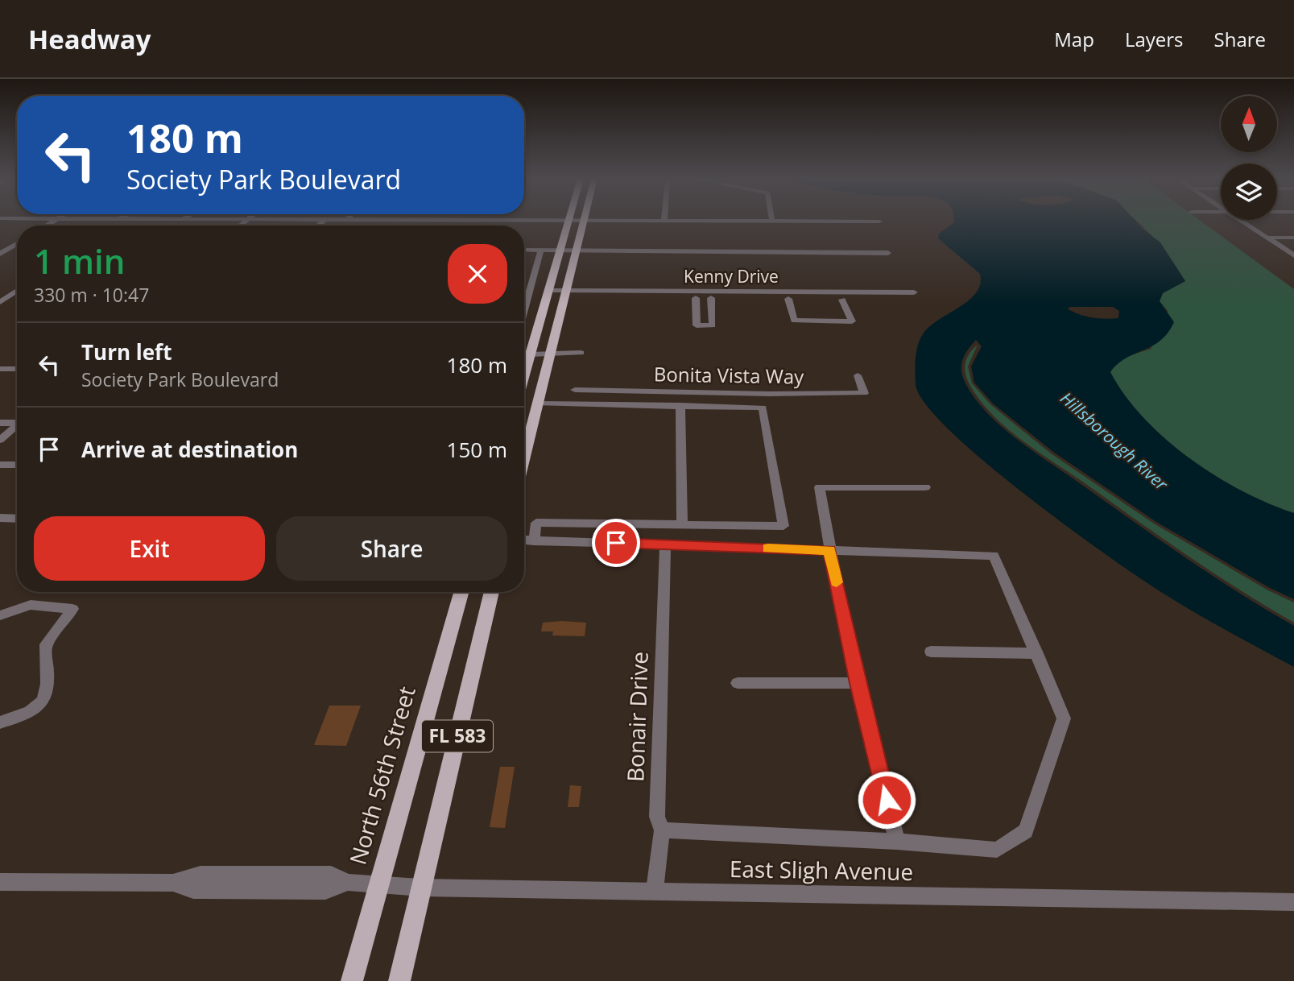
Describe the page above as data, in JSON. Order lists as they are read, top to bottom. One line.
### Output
{"streets":{"main road":["FL 583","North 56th Street"],"street":["Kenny Drive","Bonita Vista Way","Bonair Drive","East Sligh Avenue"]},"crossings":[["Bonair Drive","East Sligh Avenue"],["FL 583","East Sligh Avenue"],["North 56th Street","East Sligh Avenue"]],"water":["Hillsborough River"],"north":"top","page":{"header":"Headway","nav":["Map","Layers","Share"],"turn":["180 m","Society Park Boulevard"],"heading":["1 min","330 m · 10:47"],"list":[{"name":"Turn left","note":"Society Park Boulevard","value":"180 m"},{"name":"Arrive at destination","value":"150 m"}],"buttons":["Exit","Share"]}}
